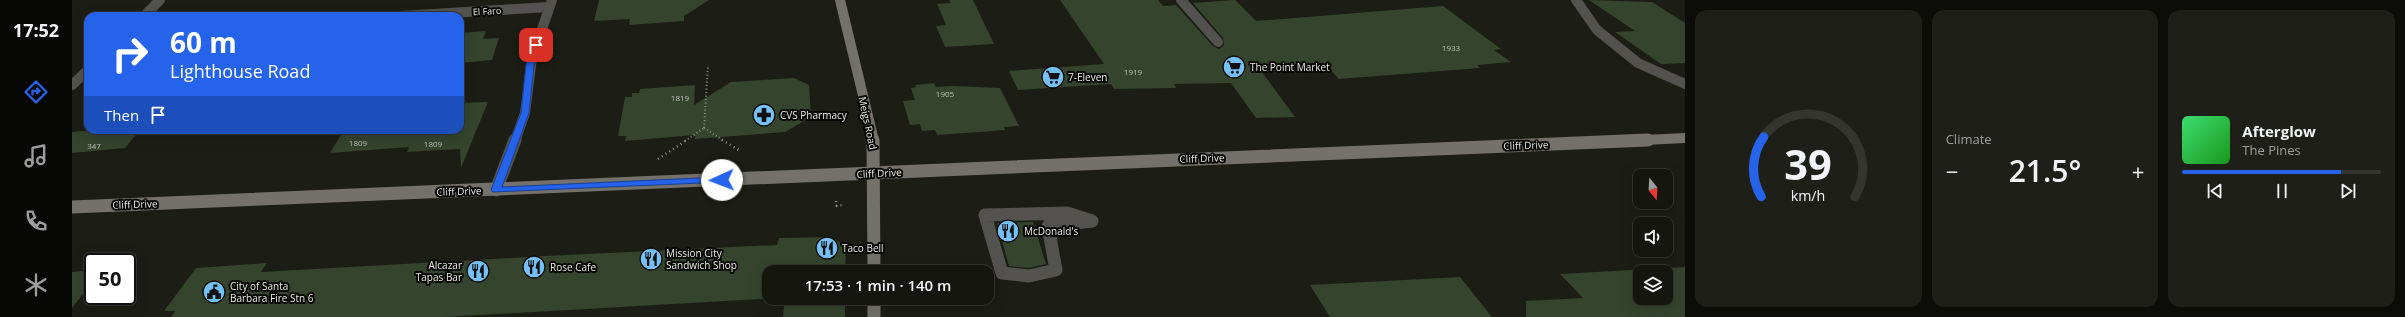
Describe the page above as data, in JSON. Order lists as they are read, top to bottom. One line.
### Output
{"streets":{"main road":["Meigs Road","Cliff Drive"],"street":["El Faro"]},"crossings":[["Meigs Road","Cliff Drive"]],"places":{"supermarket":["The Point Market","7-Eleven"],"pharmacy":["CVS Pharmacy"],"restaurant":["McDonald's","Taco Bell","Mission City Sandwich Shop","Rose Cafe","Alcazar Tapas Bar"],"public building":["City of Santa Barbara Fire Stn 6"]},"house_numbers":["1933","1919","1905","1819","1809","1809","347"],"north":"bottom","page":{"tabs":"17:52","tile":"Climate","turn":["60 m","Lighthouse Road"],"then":"Then","song":["Afterglow","The Pines"],"heat":["−","21.5°","+"],"limit":"50","trip":"17:53 · 1 min · 140 m","gauge":["39","km/h"]}}
